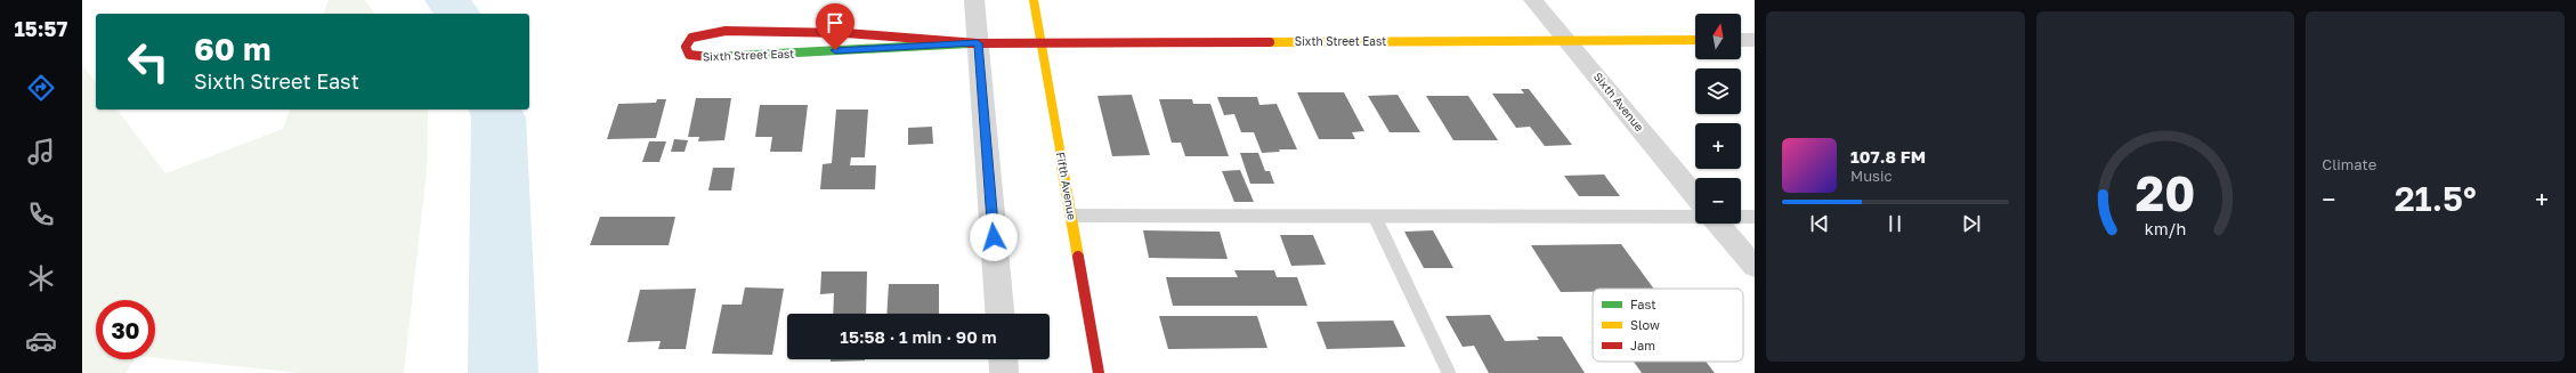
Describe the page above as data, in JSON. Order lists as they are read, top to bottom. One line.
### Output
{"streets":{"street":["Sixth Street East","Sixth Avenue","Fifth Avenue"]},"crossings":[["Sixth Street East","Sixth Avenue"],["Sixth Street East","Fifth Avenue"]],"legend":["Fast","Slow","Jam"],"north":"top","page":{"tabs":"15:57","tile":"Climate","map_buttons":["+","−"],"turn":["60 m","Sixth Street East"],"song":["107.8 FM","Music"],"heat":["−","21.5°","+"],"limit":"30","trip":"15:58 · 1 min · 90 m","gauge":["20","km/h"]}}
